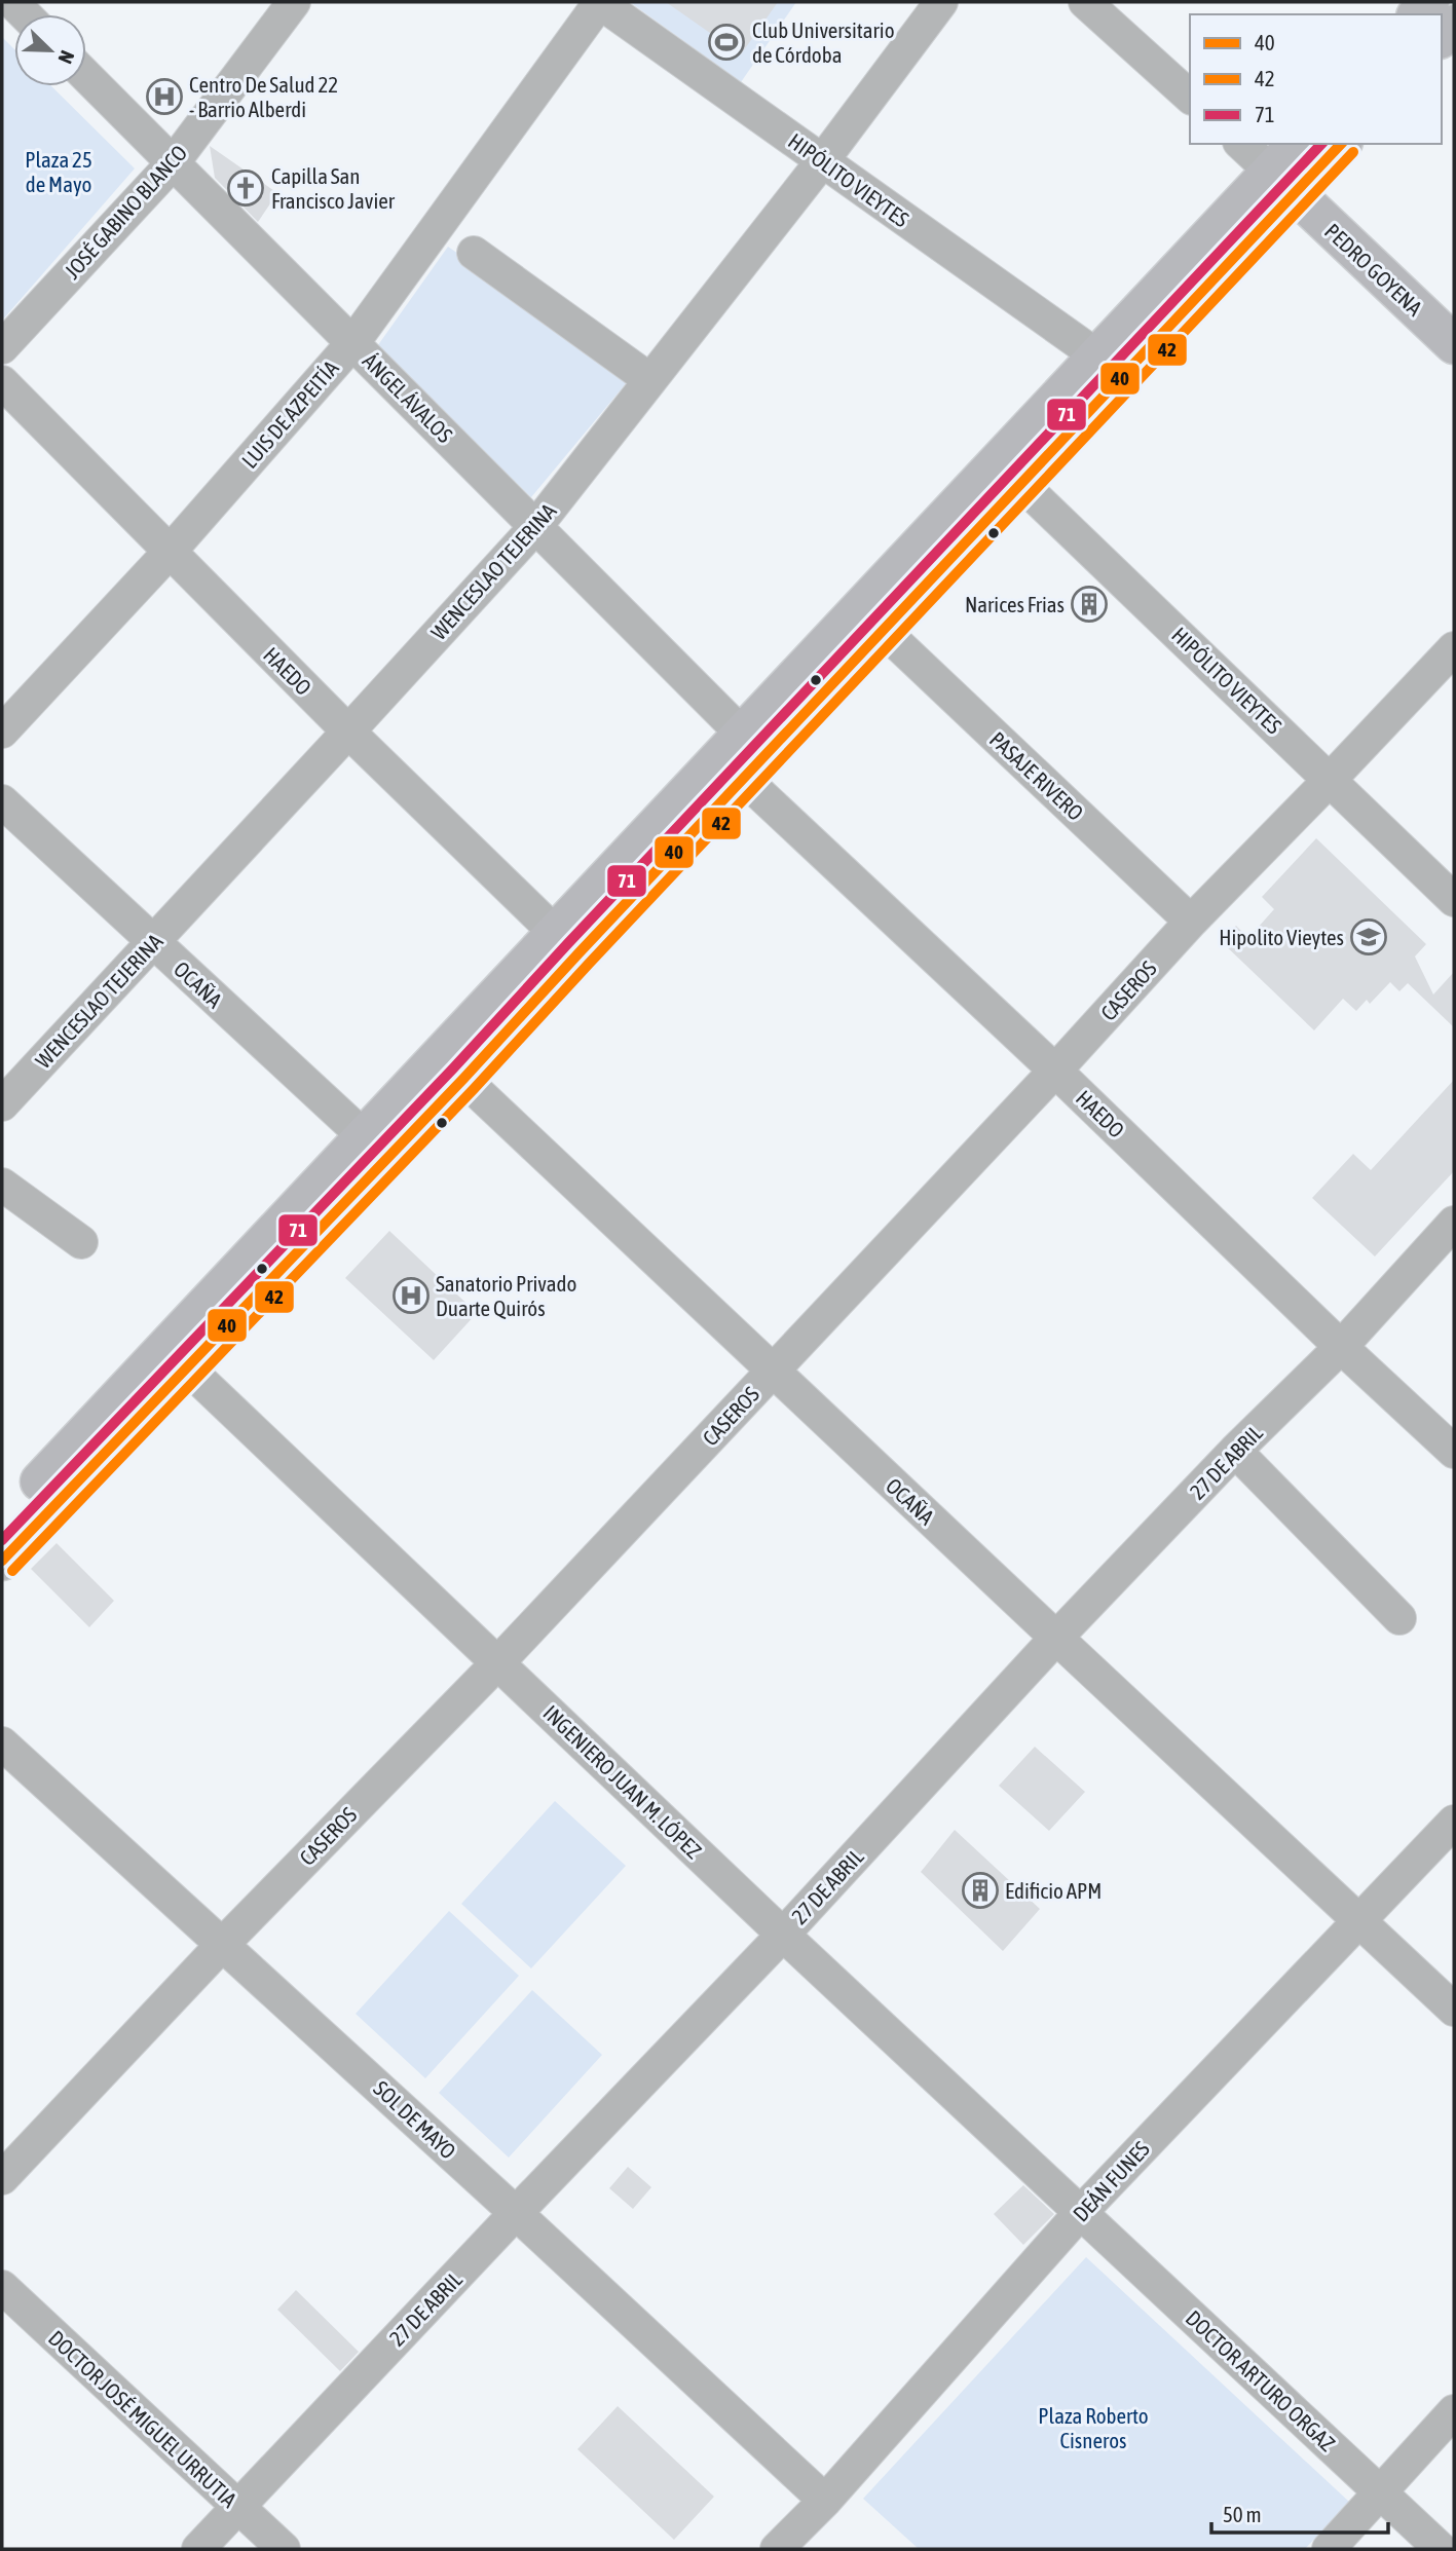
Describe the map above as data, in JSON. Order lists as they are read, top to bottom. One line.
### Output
{"streets":{"main road":["PEDRO GOYENA"],"street":["HIPÓLITO VIEYTES","JOSÉ GABINO BLANCO","ÁNGEL ÁVALOS","LUIS DE AZPEITÍA","WENCESLAO TEJERINA","HAEDO","PASAJE RIVERO","OCAÑA","CASEROS","27 DE ABRIL","INGENIERO JUAN M. LÓPEZ","SOL DE MAYO","DEÁN FUNES","DOCTOR ARTURO ORGAZ","DOCTOR JOSÉ MIGUEL URRUTIA"]},"crossings":[["HIPÓLITO VIEYTES","LUIS DE AZPEITÍA"],["HIPÓLITO VIEYTES","WENCESLAO TEJERINA"],["HIPÓLITO VIEYTES","CASEROS"],["JOSÉ GABINO BLANCO","ÁNGEL ÁVALOS"],["ÁNGEL ÁVALOS","LUIS DE AZPEITÍA"],["ÁNGEL ÁVALOS","WENCESLAO TEJERINA"],["LUIS DE AZPEITÍA","HAEDO"],["WENCESLAO TEJERINA","HAEDO"],["WENCESLAO TEJERINA","OCAÑA"],["HAEDO","CASEROS"],["HAEDO","27 DE ABRIL"],["PASAJE RIVERO","CASEROS"],["OCAÑA","CASEROS"],["OCAÑA","27 DE ABRIL"],["OCAÑA","DEÁN FUNES"],["CASEROS","INGENIERO JUAN M. LÓPEZ"],["CASEROS","SOL DE MAYO"],["27 DE ABRIL","INGENIERO JUAN M. LÓPEZ"],["27 DE ABRIL","SOL DE MAYO"],["27 DE ABRIL","DOCTOR JOSÉ MIGUEL URRUTIA"],["INGENIERO JUAN M. LÓPEZ","DEÁN FUNES"],["INGENIERO JUAN M. LÓPEZ","DOCTOR ARTURO ORGAZ"],["SOL DE MAYO","DEÁN FUNES"],["DEÁN FUNES","DOCTOR ARTURO ORGAZ"]],"parks":["Plaza 25 de Mayo","Plaza Roberto Cisneros"],"places":{"sports":["Club Universitario de Córdoba"],"hospital":["Centro De Salud 22 - Barrio Alberdi","Sanatorio Privado Duarte Quirós"],"church":["Capilla San Francisco Javier"],"building":["Narices Frias","Edificio APM"],"school or university":["Hipolito Vieytes"]},"lines":["transit line 40","transit line 71","transit line 42"],"legend":["40","42","71"],"scale_bar":"50 m","north":"bottom right"}
